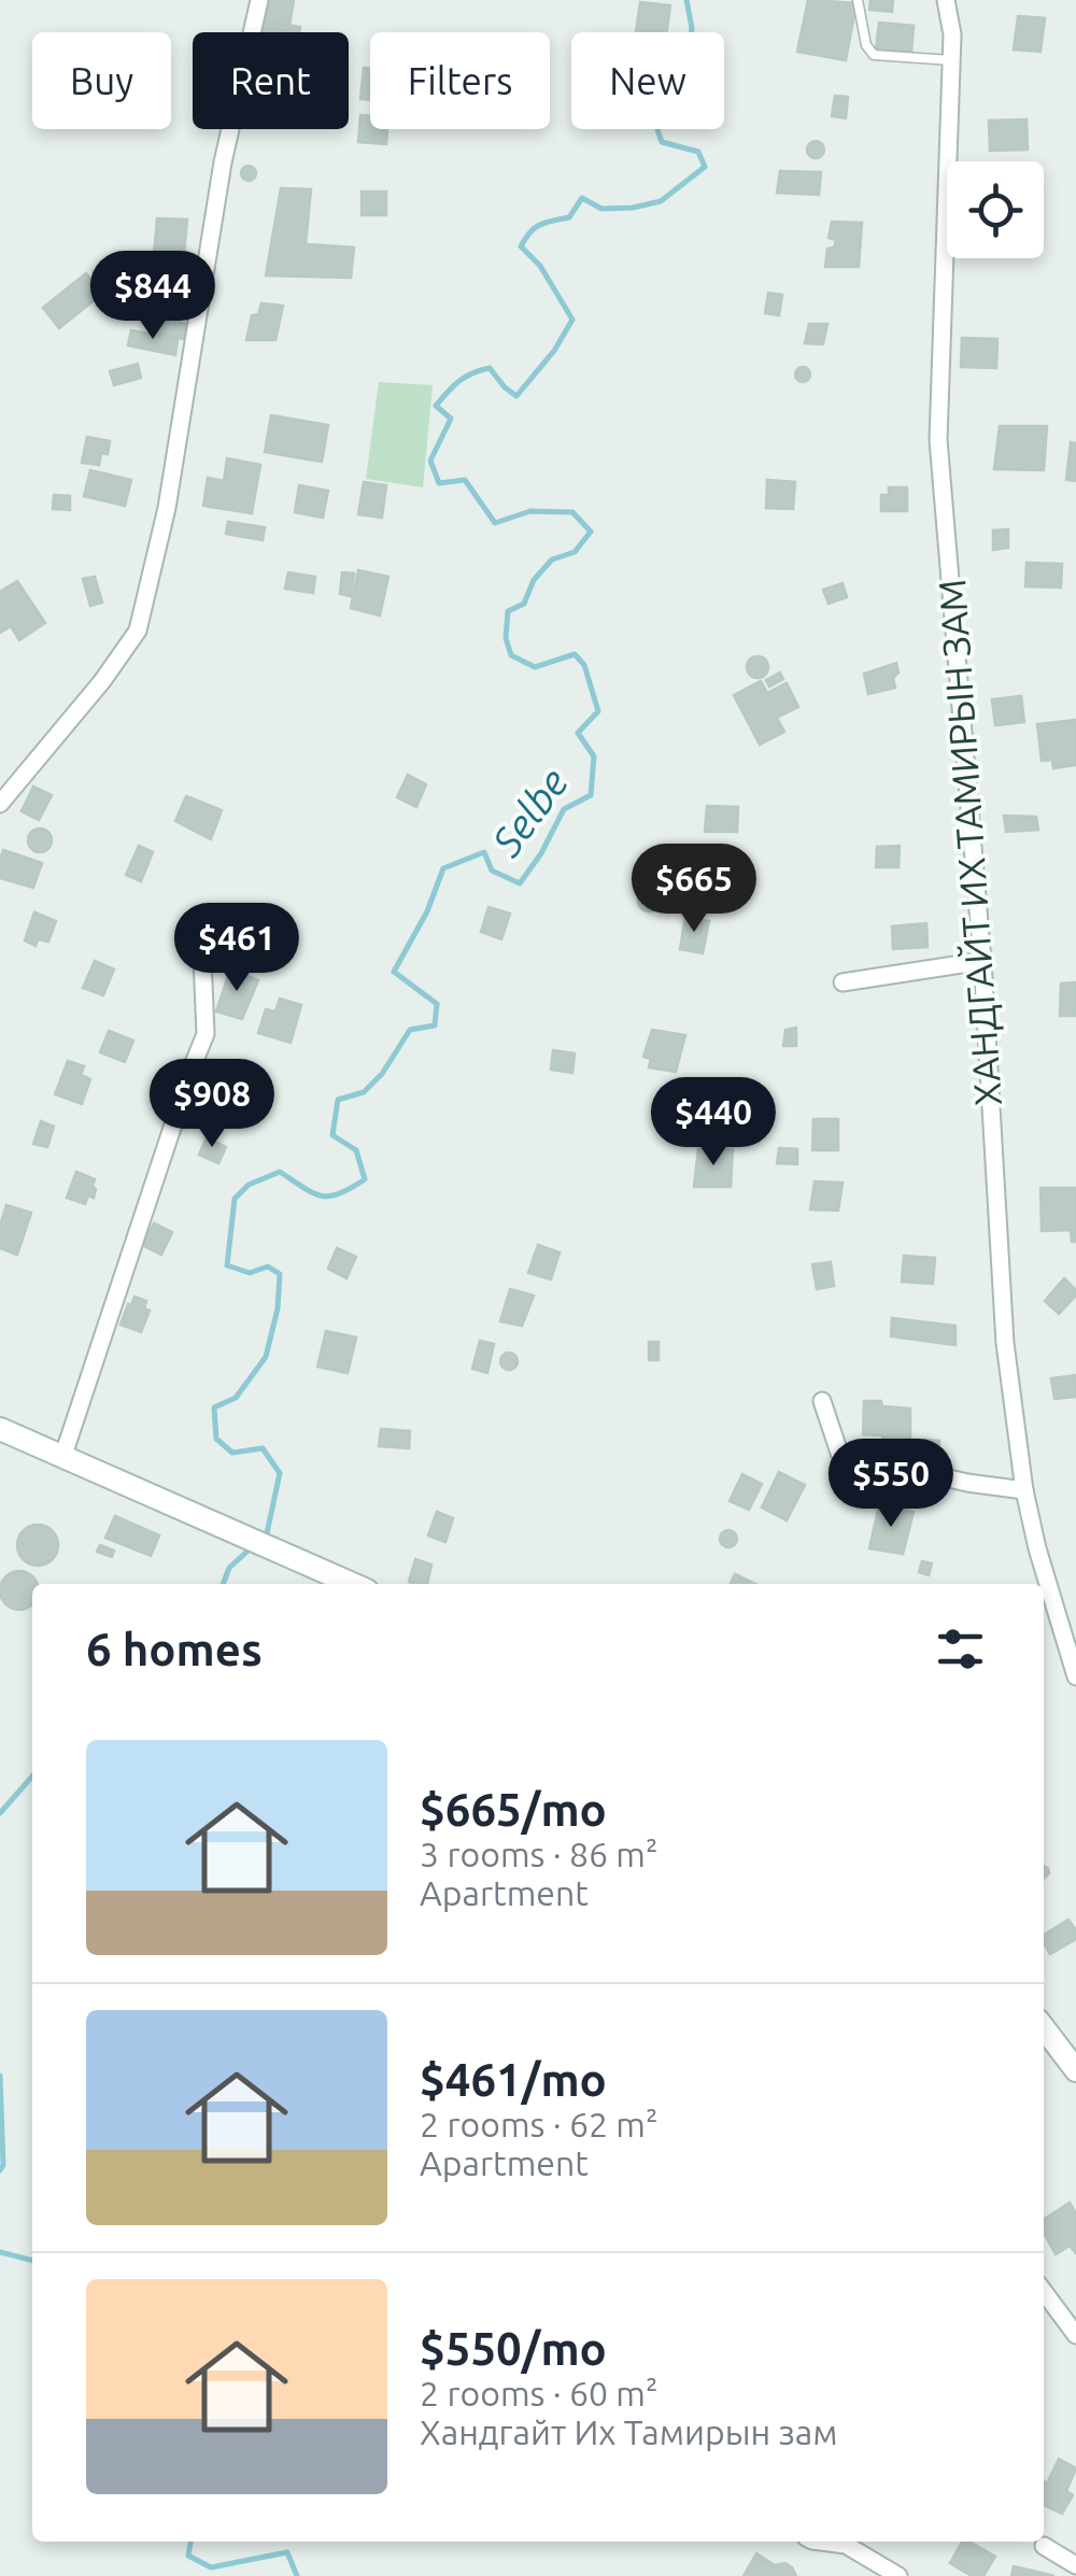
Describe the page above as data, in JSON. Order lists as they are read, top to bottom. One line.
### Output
{"streets":{"street":["ХАНДГАЙТ ИХ ТАМИРЫН ЗАМ"]},"water":["Selbe"],"page":{"chip":["Buy","Rent","Filters","New"],"price":["$844","$665","$461","$908","$440","$550"],"heading":"6 homes","list":[{"name":"$665/mo","note":"3 rooms · 86 m² · Apartment"},{"name":"$461/mo","note":"2 rooms · 62 m² · Apartment"},{"name":"$550/mo","note":"2 rooms · 60 m² · Хандгайт Их Тамирын зам"}]}}
